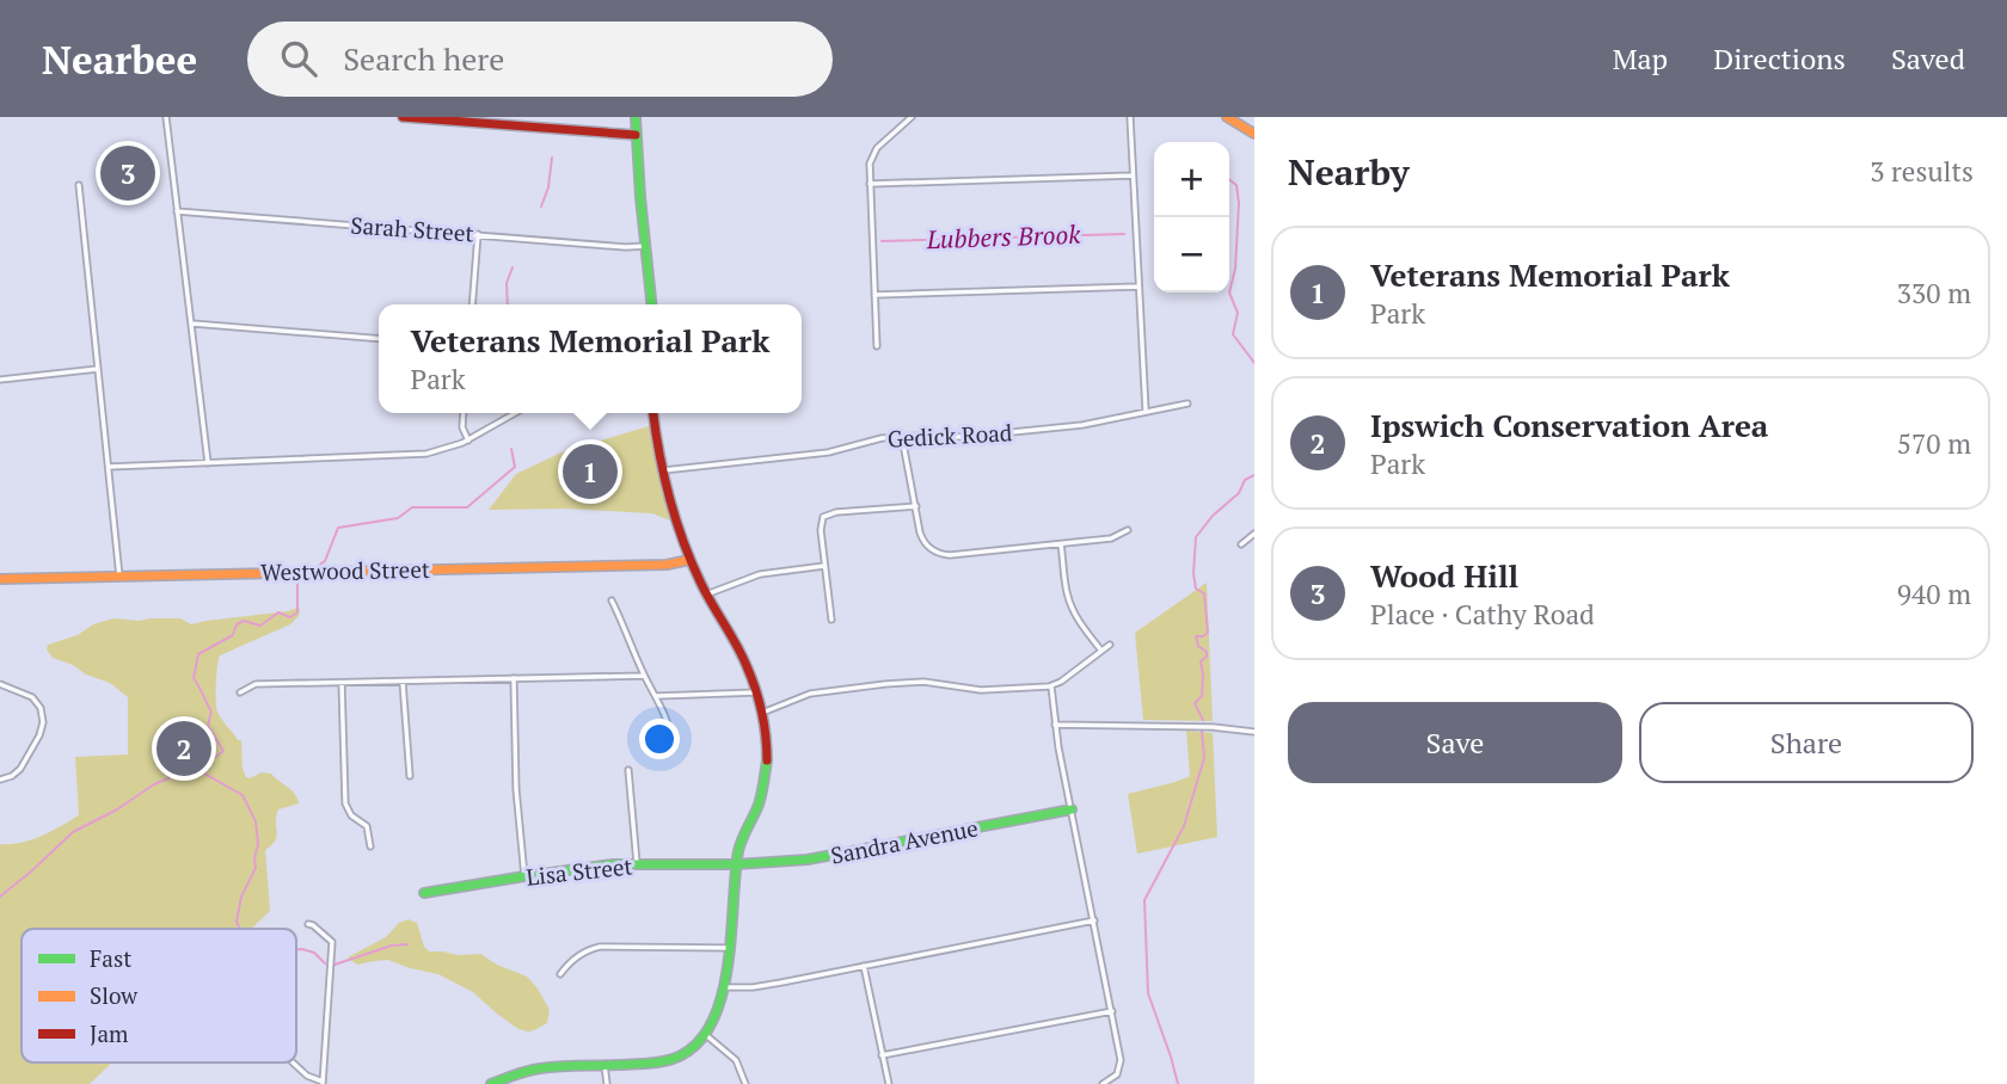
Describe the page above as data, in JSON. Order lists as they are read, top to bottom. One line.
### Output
{"streets":{"street":["Sarah Street","Gedick Road","Westwood Street","Sandra Avenue","Lisa Street"]},"crossings":[["Sandra Avenue","Lisa Street"]],"water":["Lubbers Brook"],"legend":["Fast","Slow","Jam"],"page":{"header":"Nearbee","search":"Search here","nav":["Map","Directions","Saved"],"heading":["Nearby","3 results"],"pins":["3","1","2"],"map_buttons":["+","−"],"list":[{"mark":"1","name":"Veterans Memorial Park","note":"Park","value":"330 m"},{"mark":"2","name":"Ipswich Conservation Area","note":"Park","value":"570 m"},{"mark":"3","name":"Wood Hill","note":"Place · Cathy Road","value":"940 m"}],"popup":["Veterans Memorial Park","Park"],"buttons":["Save","Share"]}}
